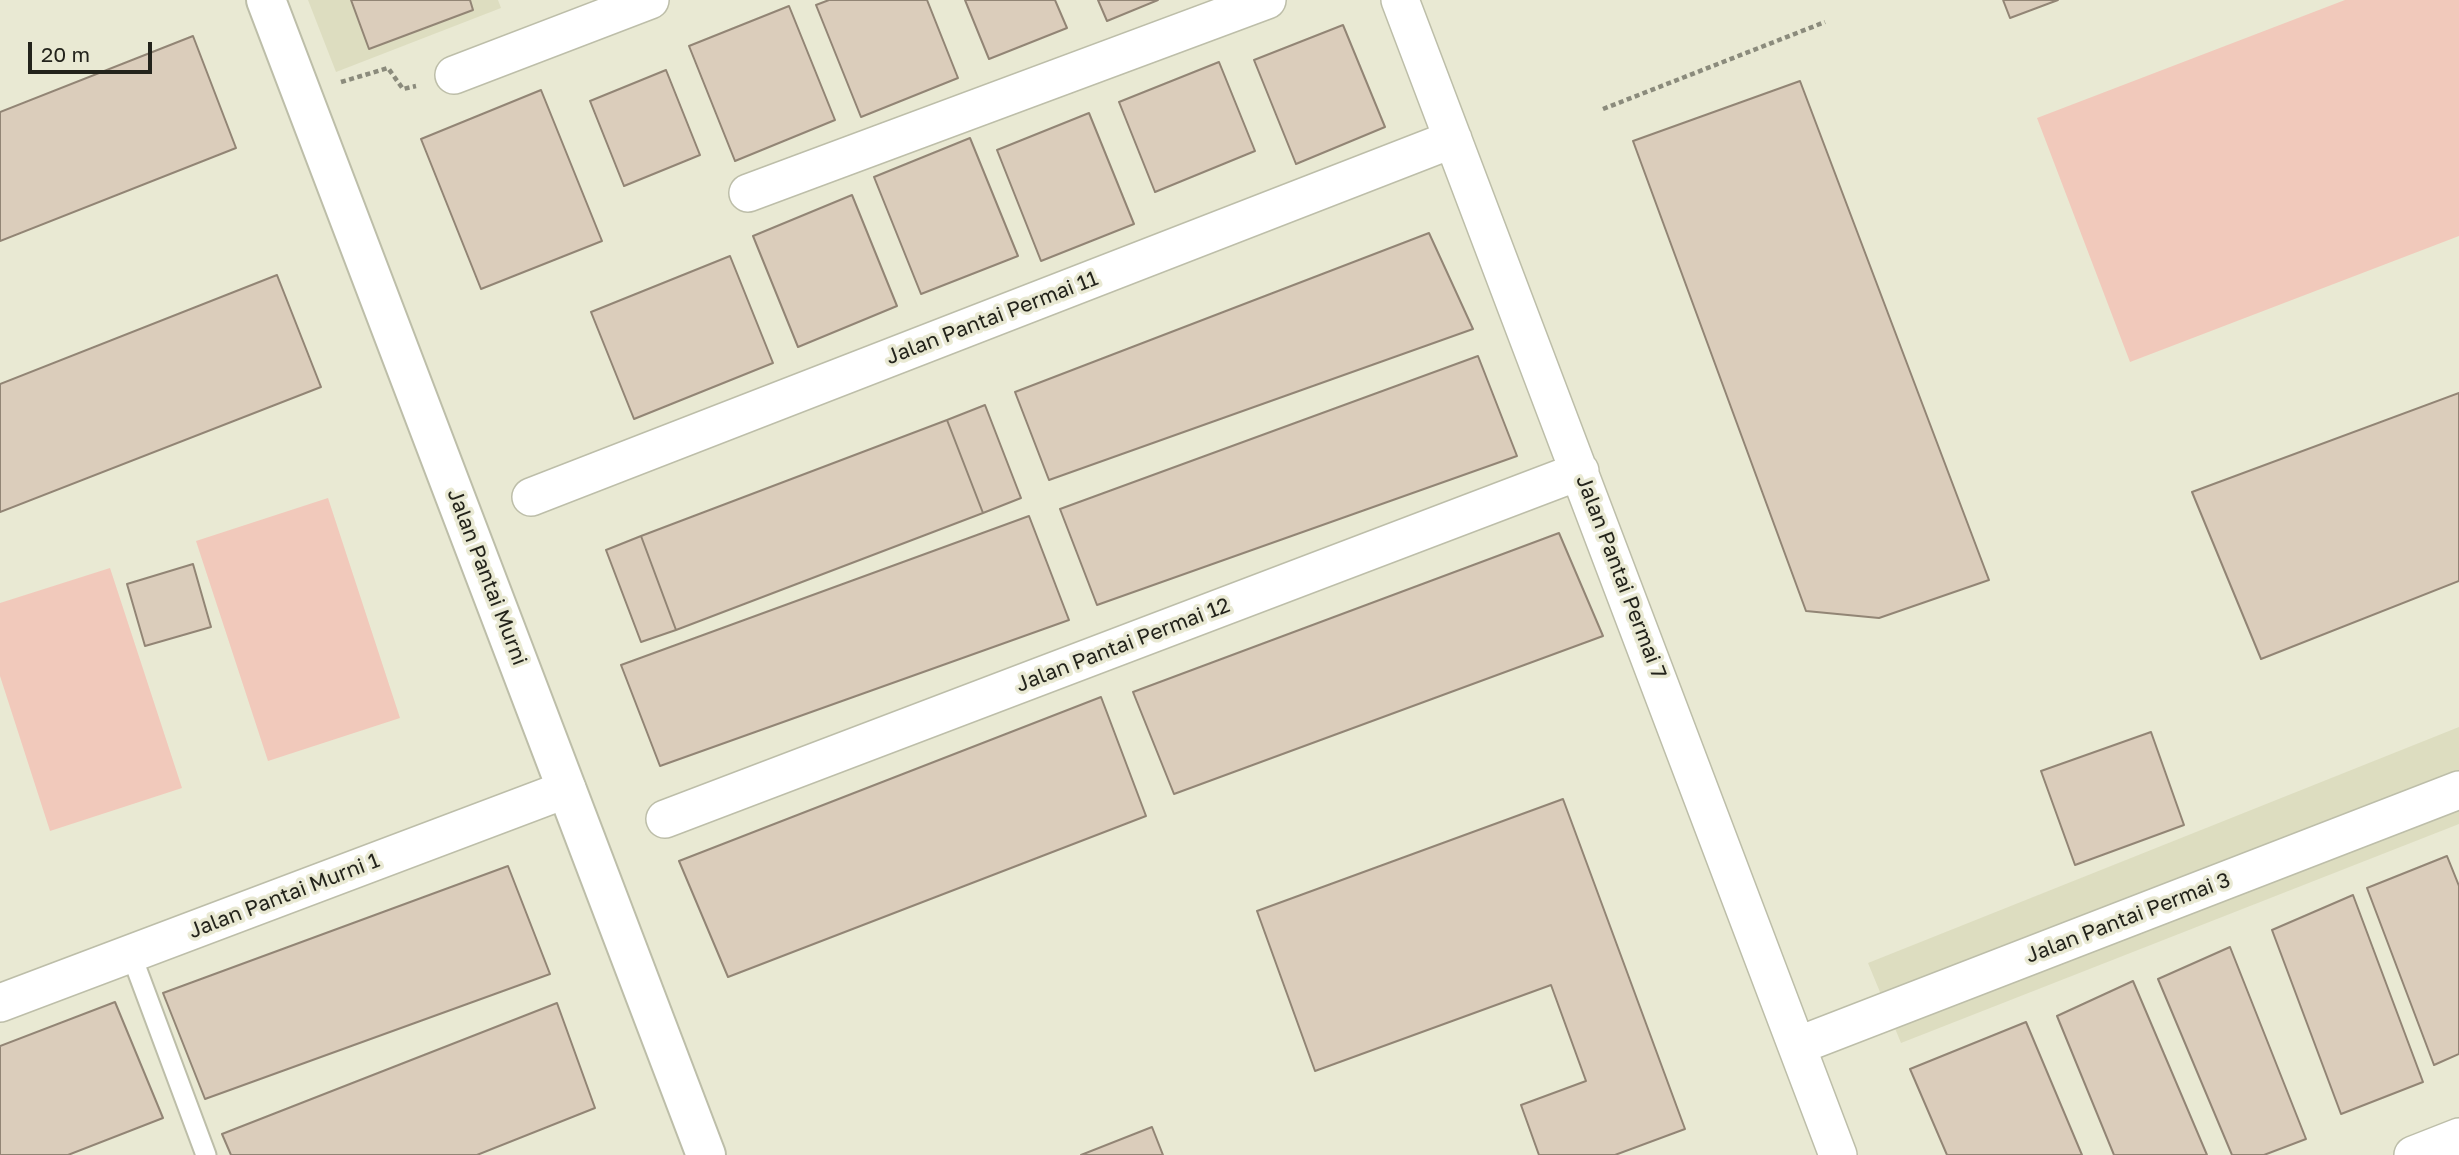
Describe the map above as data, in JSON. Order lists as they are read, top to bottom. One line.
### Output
{"streets":{"street":["Jalan Pantai Permai 11","Jalan Pantai Murni","Jalan Pantai Permai 7","Jalan Pantai Permai 12","Jalan Pantai Murni 1","Jalan Pantai Permai 3"]},"crossings":[["Jalan Pantai Permai 11","Jalan Pantai Permai 7"],["Jalan Pantai Murni","Jalan Pantai Murni 1"],["Jalan Pantai Permai 7","Jalan Pantai Permai 12"],["Jalan Pantai Permai 7","Jalan Pantai Permai 3"]],"scale_bar":"20 m"}
